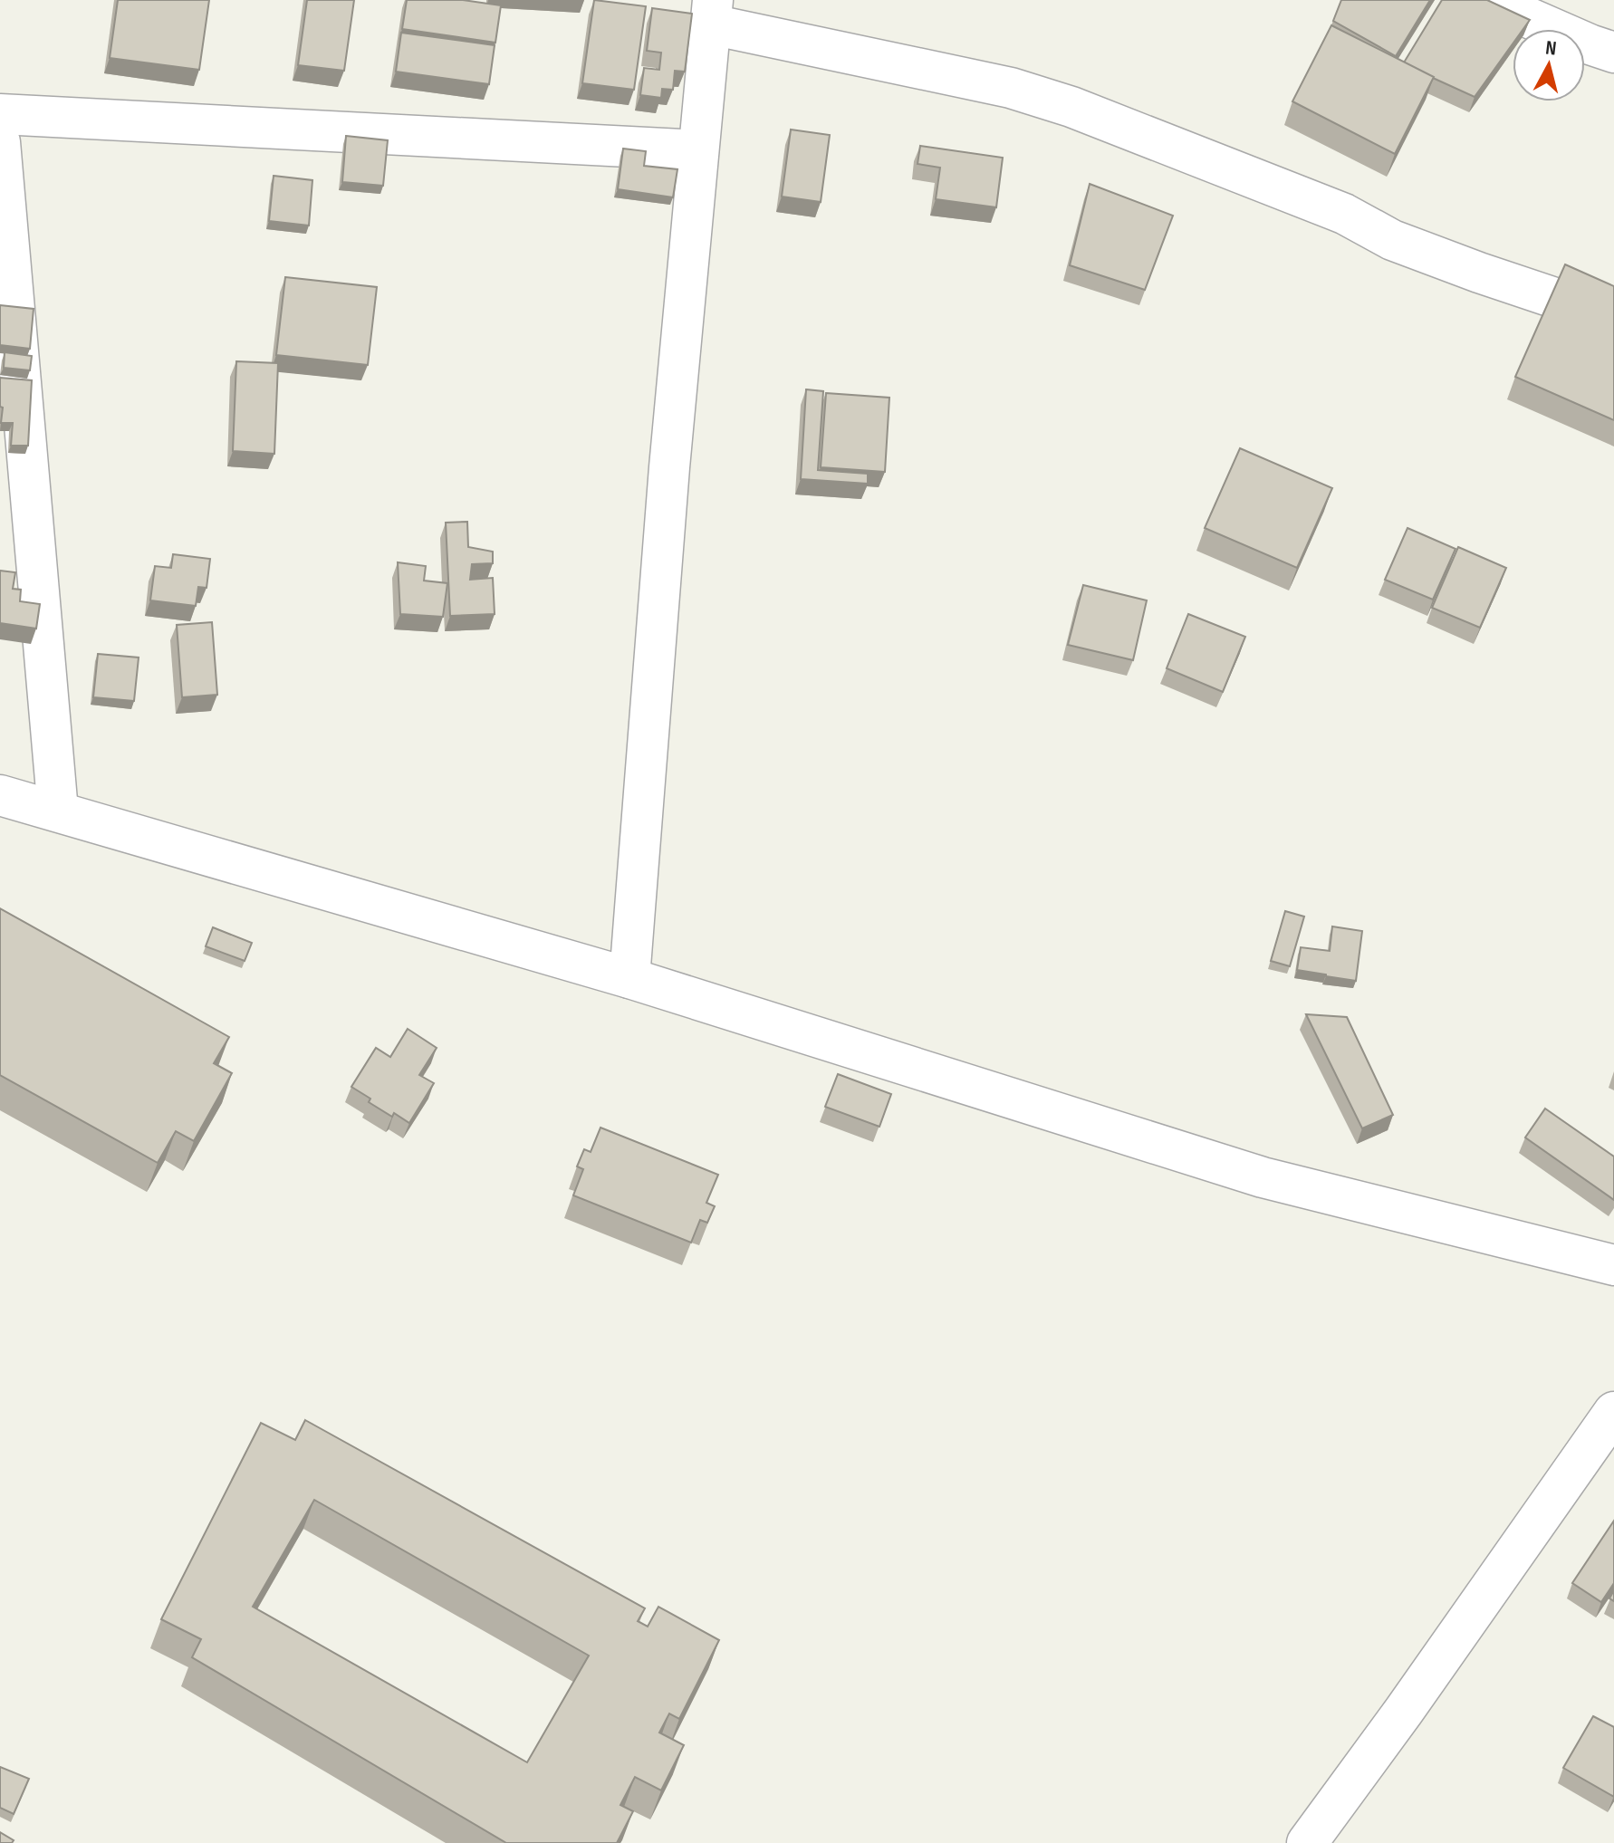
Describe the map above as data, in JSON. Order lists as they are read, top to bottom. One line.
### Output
{"north":"top"}
